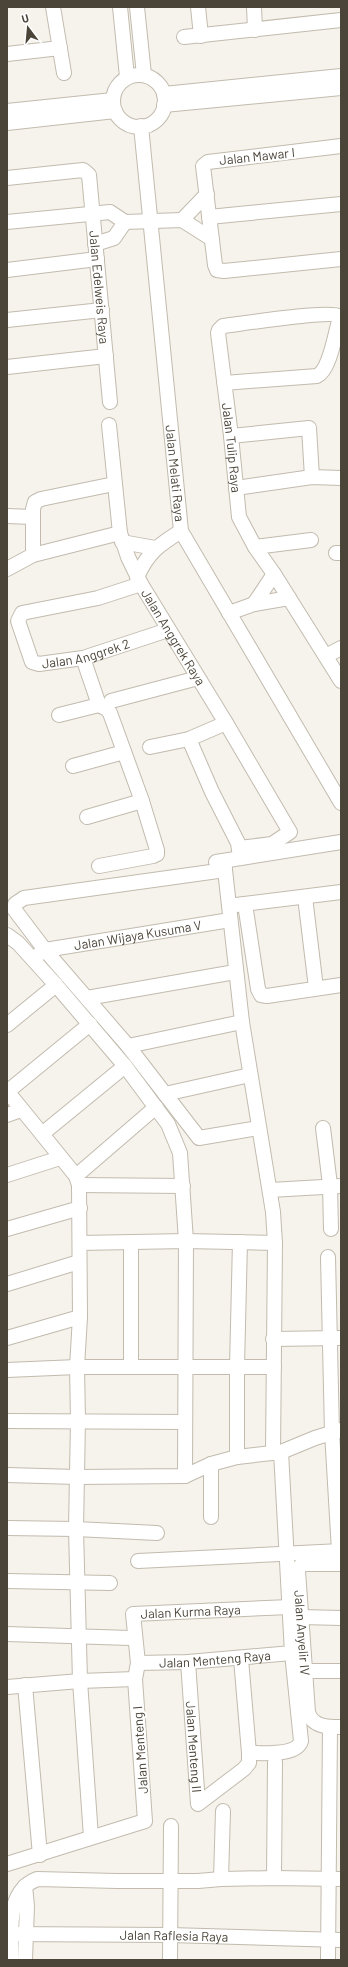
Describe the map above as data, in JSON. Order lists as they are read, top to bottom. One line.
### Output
{"streets":{"street":["Jalan Mawar I","Jalan Edelweis Raya","Jalan Tulip Raya","Jalan Melati Raya","Jalan Anggrek Raya","Jalan Anggrek 2","Jalan Wijaya Kusuma V","Jalan Kurma Raya","Jalan Anyelir IV","Jalan Menteng Raya","Jalan Menteng II","Jalan Menteng I","Jalan Raflesia Raya"]},"crossings":[["Jalan Anggrek Raya","Jalan Anggrek 2"],["Jalan Kurma Raya","Jalan Menteng Raya"],["Jalan Kurma Raya","Jalan Menteng I"],["Jalan Menteng Raya","Jalan Menteng II"]],"north":"top"}
